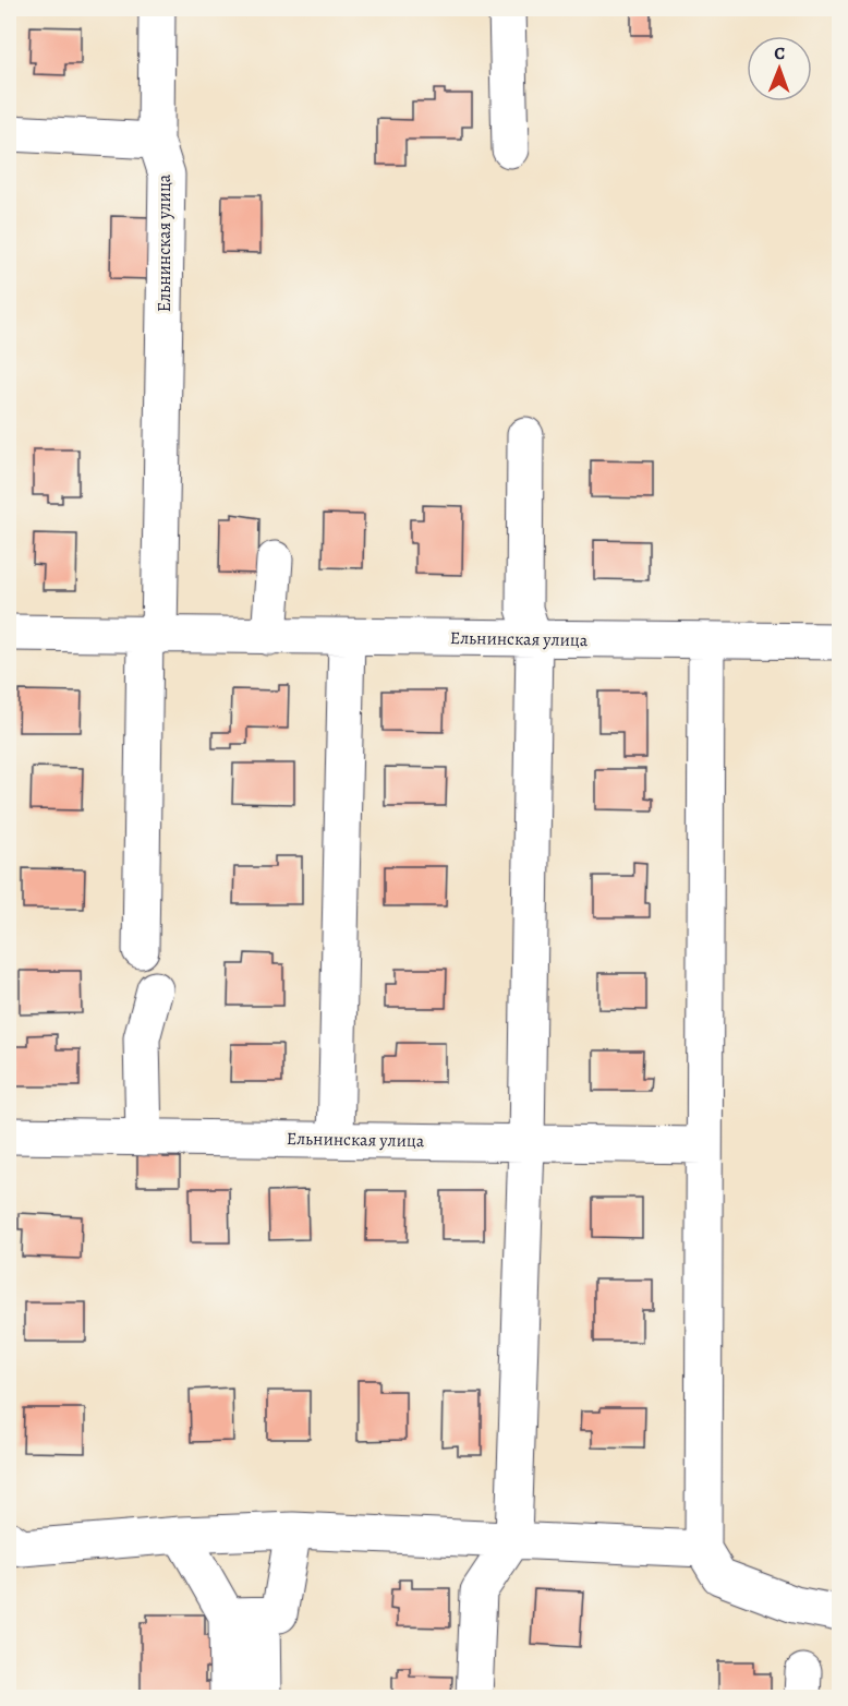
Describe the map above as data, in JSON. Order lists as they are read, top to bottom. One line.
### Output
{"streets":{"street":["Ельнинская улица"]},"north":"top"}
